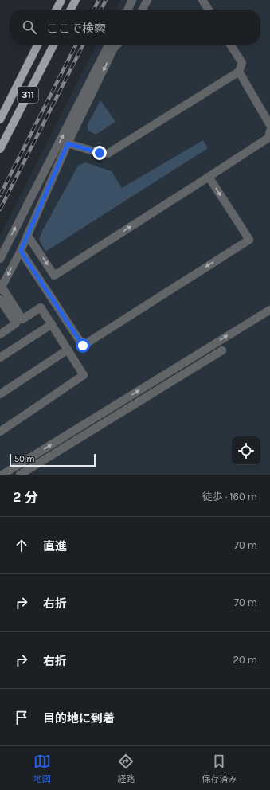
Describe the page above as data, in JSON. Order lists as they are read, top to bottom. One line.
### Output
{"streets":{"main road":["311"]},"scale_bar":"50 m","page":{"search":"ここで検索","scale":"50 m","heading":["2 分","徒歩 · 160 m"],"list":[["直進","70 m"],["右折","70 m"],["右折","20 m"],"目的地に到着"],"nav":["地図","経路","保存済み"]}}
